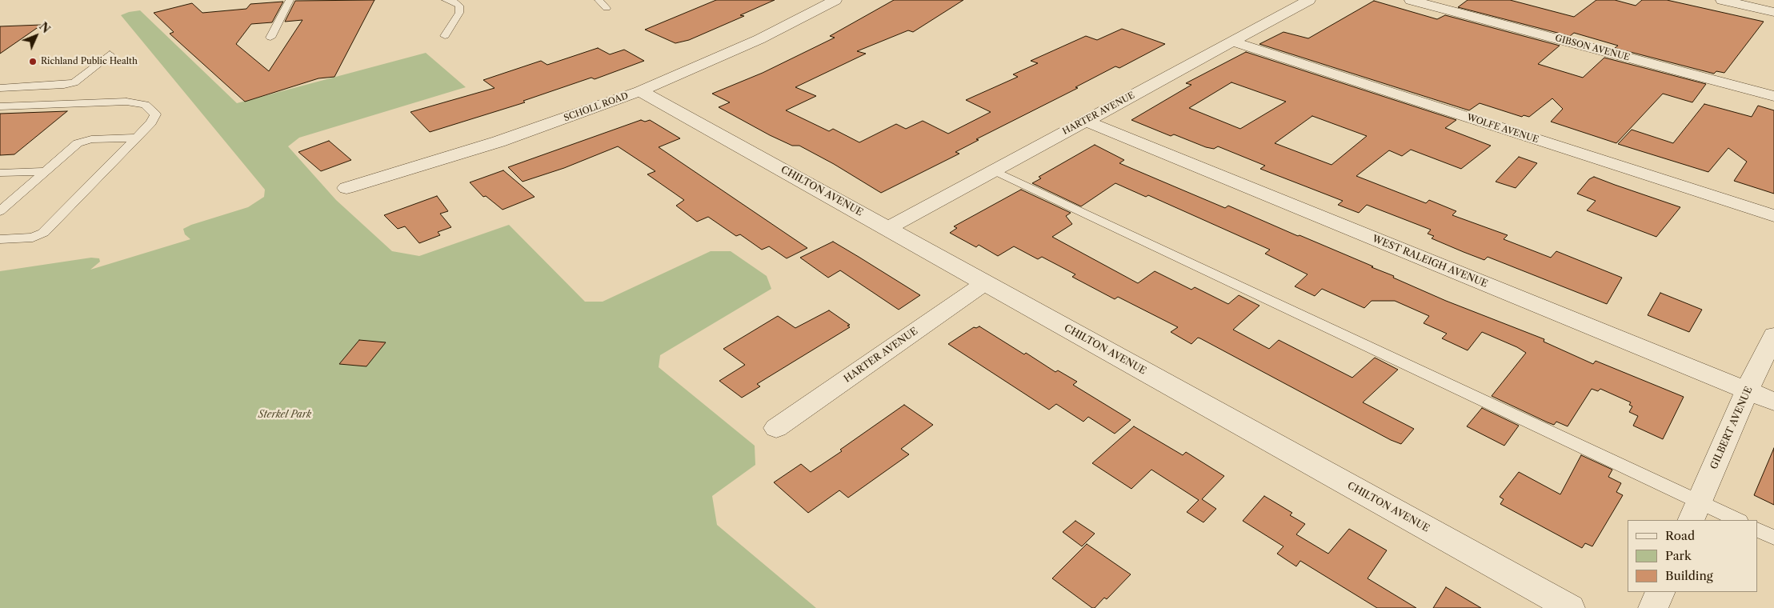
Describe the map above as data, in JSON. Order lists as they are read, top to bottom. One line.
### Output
{"streets":{"street":["GIBSON AVENUE","SCHOLL ROAD","HARTER AVENUE","WOLFE AVENUE","CHILTON AVENUE","WEST RALEIGH AVENUE","GILBERT AVENUE"]},"crossings":[["SCHOLL ROAD","CHILTON AVENUE"],["HARTER AVENUE","WOLFE AVENUE"],["HARTER AVENUE","CHILTON AVENUE"],["HARTER AVENUE","WEST RALEIGH AVENUE"],["WEST RALEIGH AVENUE","GILBERT AVENUE"]],"parks":["Sterkel Park"],"places":["Richland Public Health"],"legend":["Road","Park","Building"],"north":"top right"}
